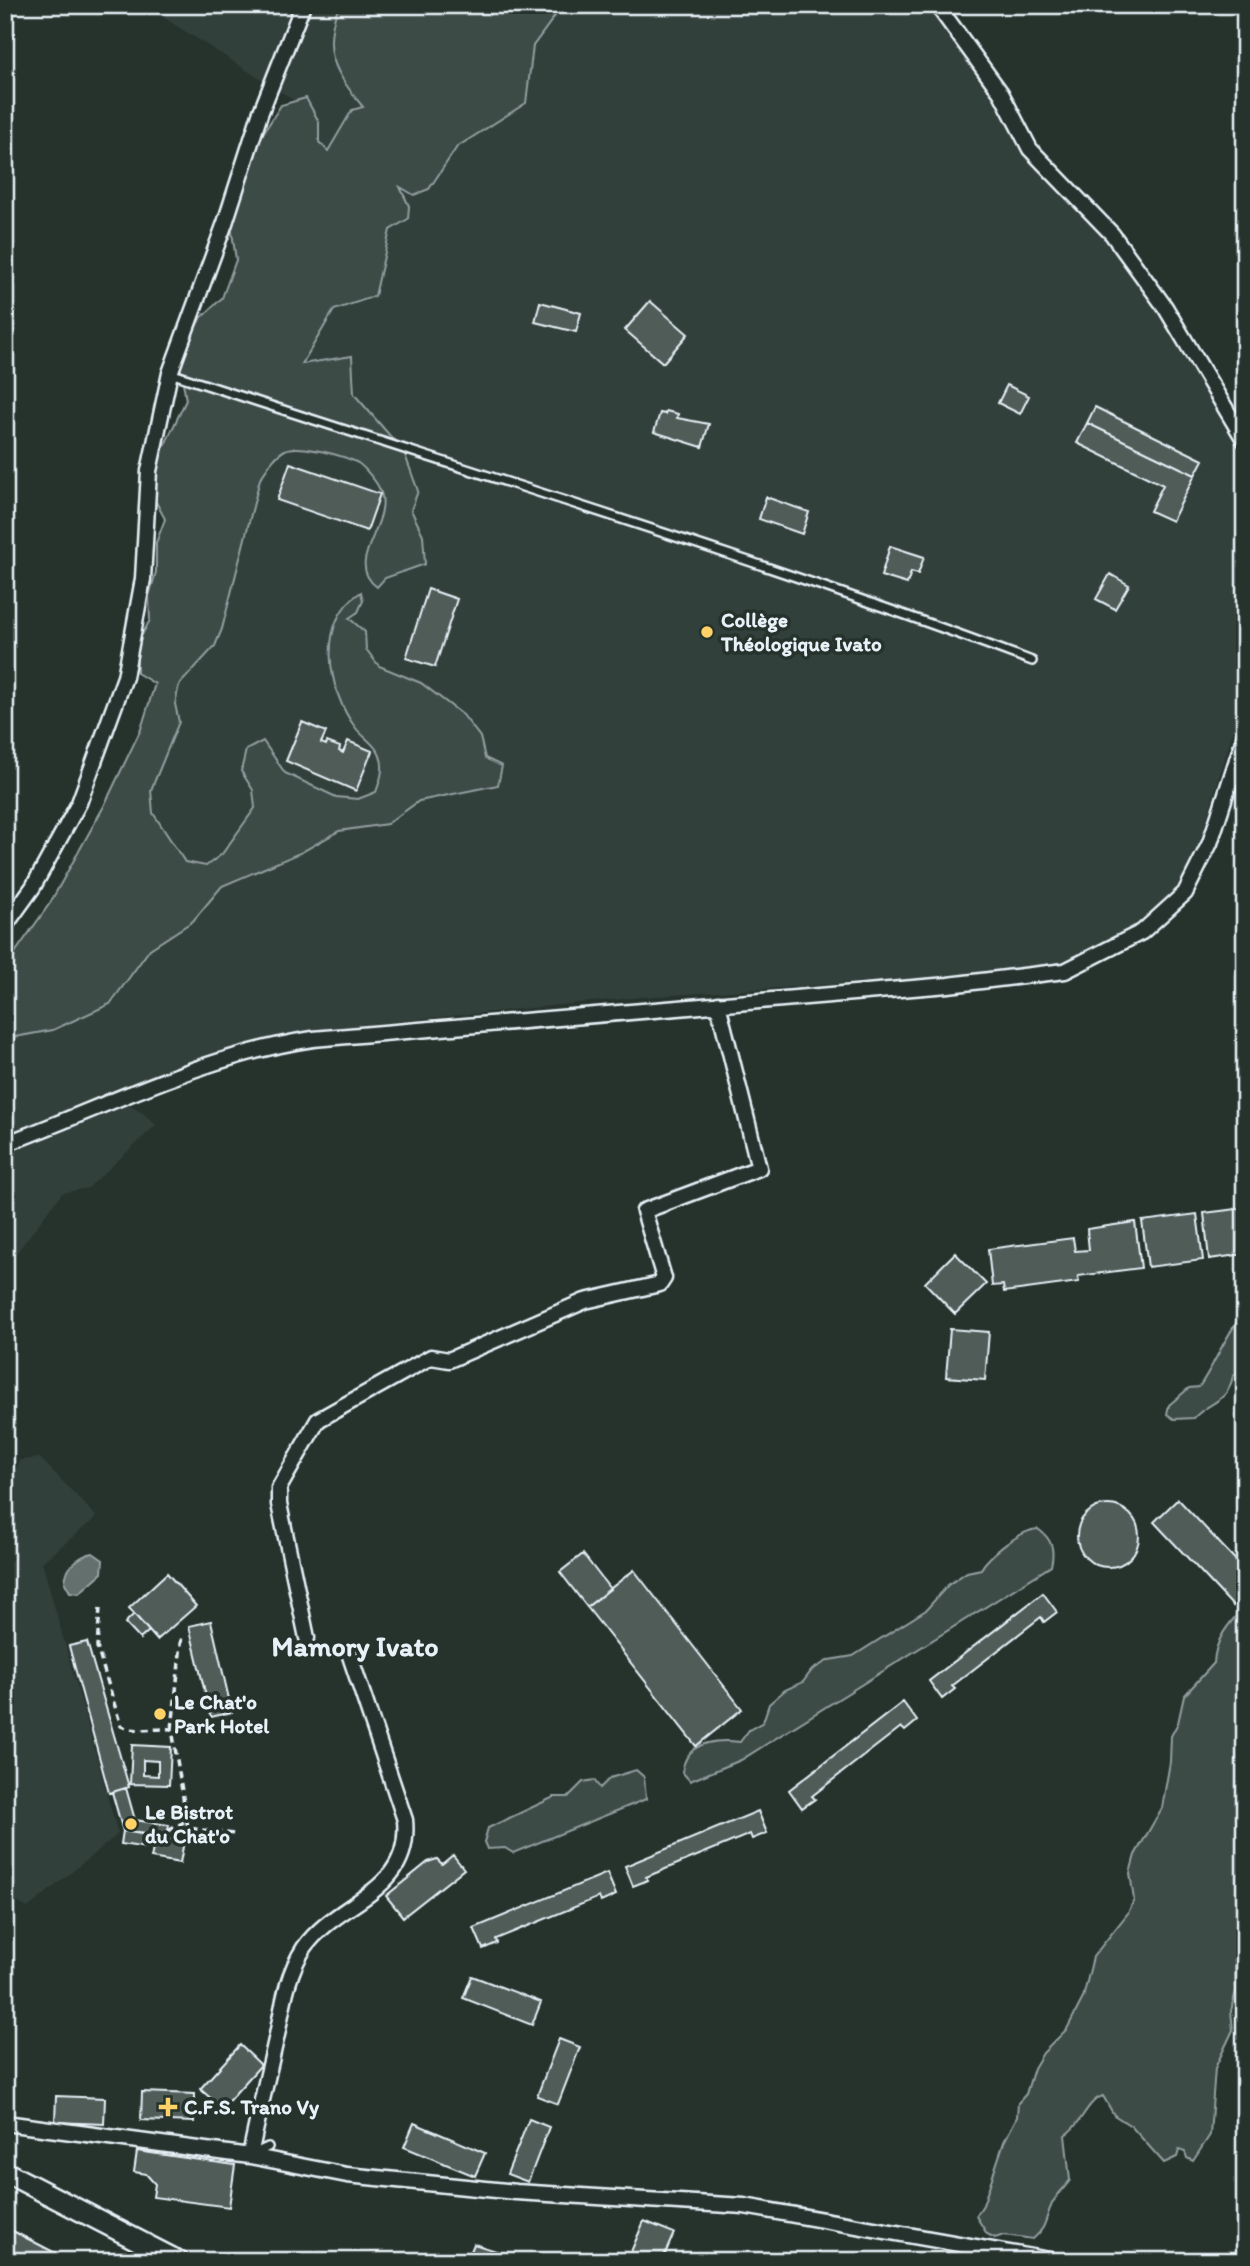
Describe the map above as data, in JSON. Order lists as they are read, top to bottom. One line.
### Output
{"districts":["Mamory Ivato"],"places":{"other":["Collège Théologique Ivato","Le Chat'o Park Hotel","Le Bistrot du Chat'o"],"health":["C.F.S. Trano Vy"]}}
